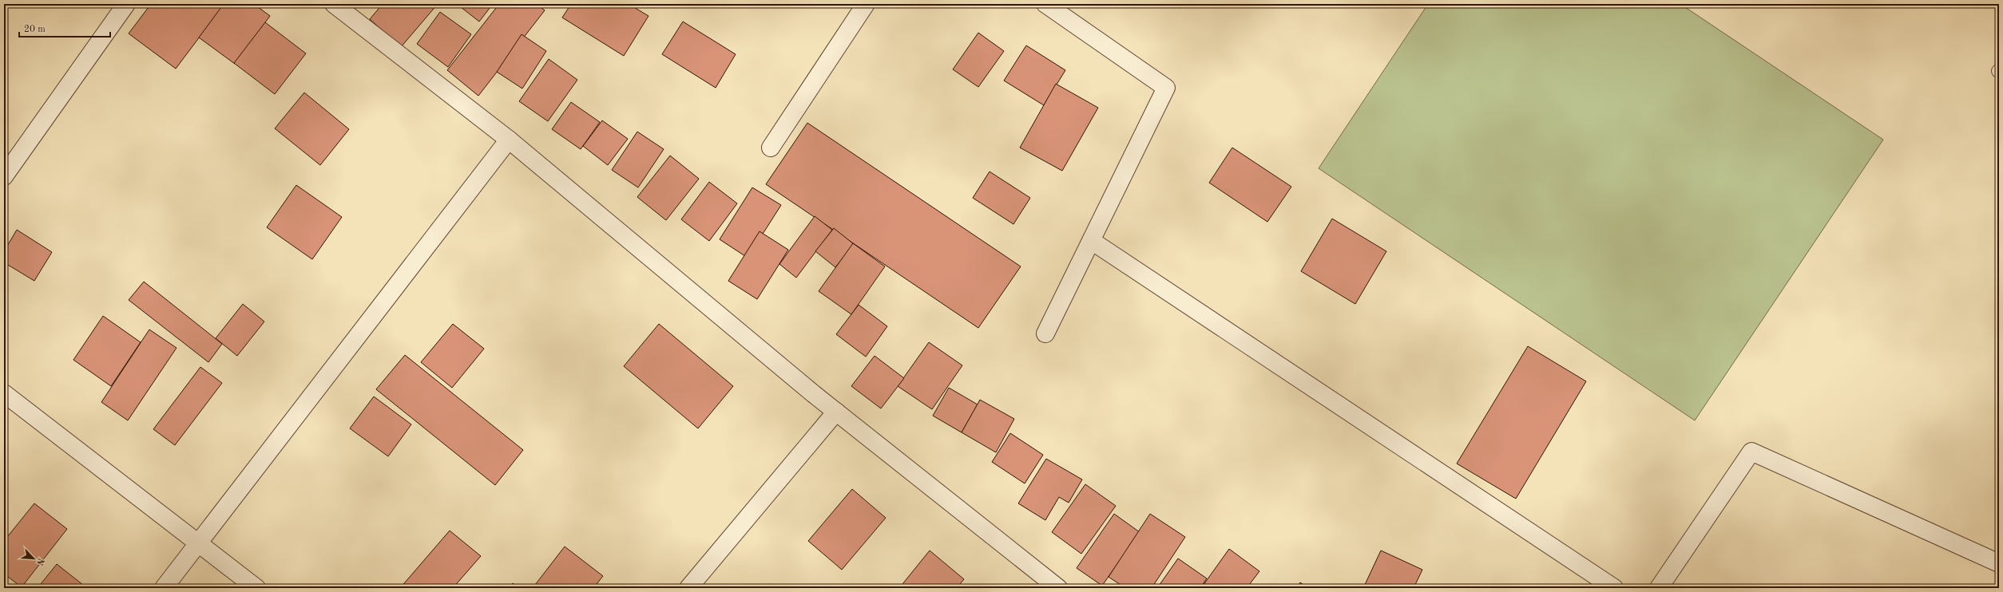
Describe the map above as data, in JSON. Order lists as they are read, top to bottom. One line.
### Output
{"scale_bar":"20 m","north":"bottom right"}
